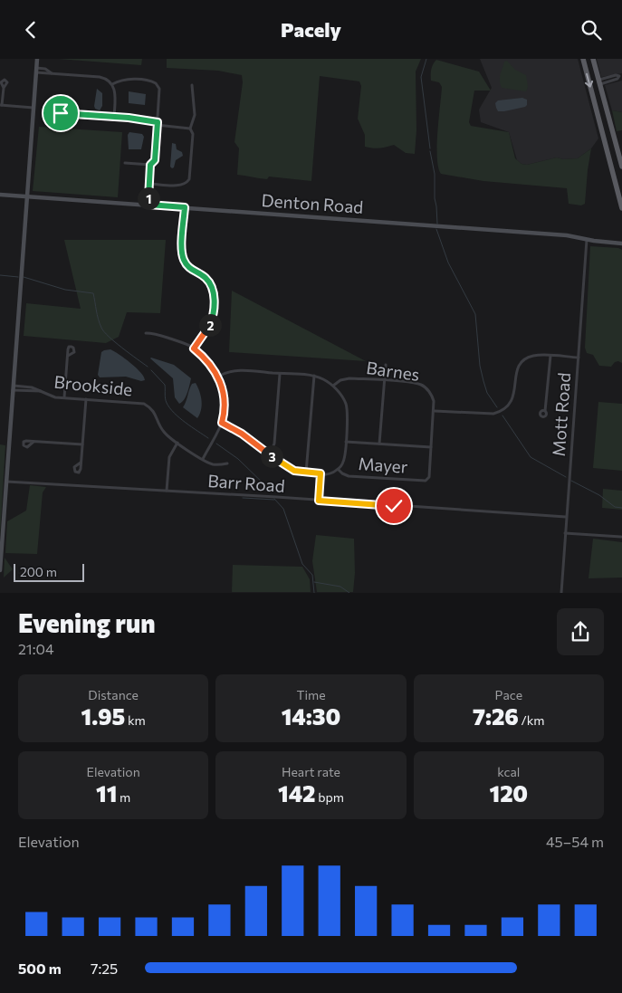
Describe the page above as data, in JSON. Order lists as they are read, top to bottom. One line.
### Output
{"streets":{"street":["Denton Road","Barnes","Brookside","Mott Road","Mayer","Barr Road"]},"crossings":[["Denton Road","Mott Road"],["Mott Road","Barr Road"]],"scale_bar":"200 m","page":{"header":"Pacely","pins":["1","2","3"],"scale":"200 m","heading":["Evening run","21:04"],"stats":[["Distance","1.95 km"],["Time","14:30"],["Pace","7:26 /km"],["Elevation","11 m"],["Heart rate","142 bpm"],["kcal","120"]],"chart":["Elevation","45–54 m"],"list":[{"name":"500 m","note":"7:25"}]}}
